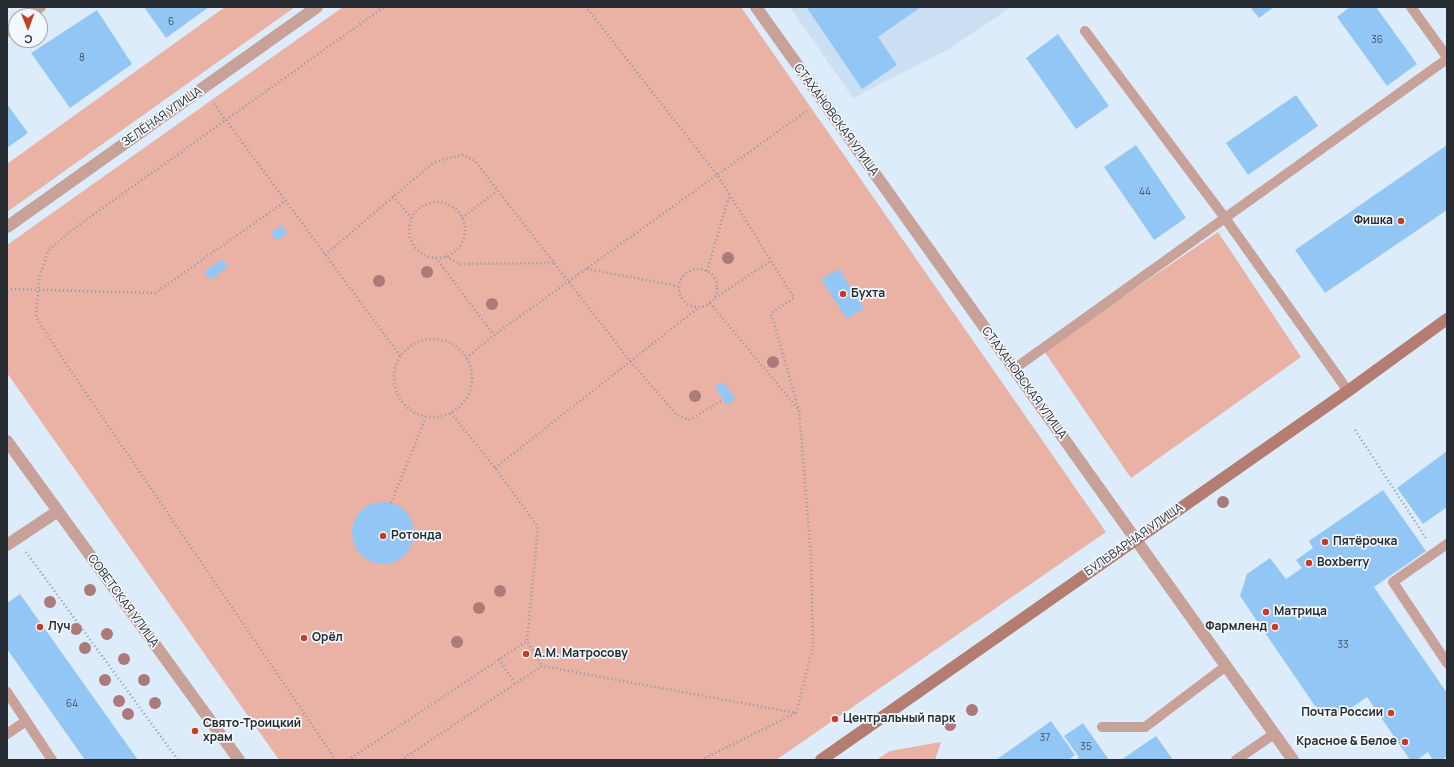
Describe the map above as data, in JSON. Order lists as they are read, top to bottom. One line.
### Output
{"streets":{"main road":["БУЛЬВАРНАЯ УЛИЦА"],"street":["ЗЕЛЁНАЯ УЛИЦА","СТАХАНОВСКАЯ УЛИЦА","СОВЕТСКАЯ УЛИЦА"]},"crossings":[["СТАХАНОВСКАЯ УЛИЦА","БУЛЬВАРНАЯ УЛИЦА"]],"places":["Фишка","Бухта","Ротонда","Пятёрочка","Boxberry","Матрица","Луч","Фармленд","Орёл","А.М. Матросову","Почта России","Центральный парк","Свято-Троицкий храм","Красное & Белое"],"house_numbers":["6","36","8","44","33","64","37","35"],"north":"bottom"}
